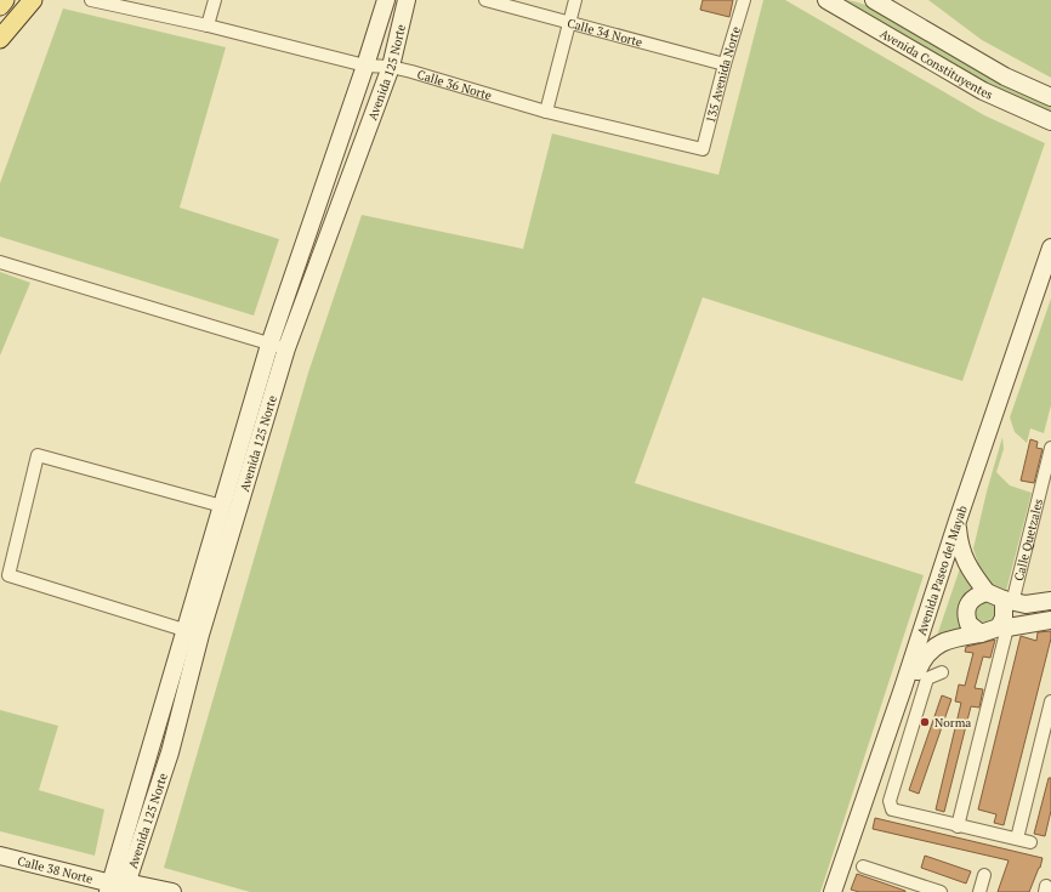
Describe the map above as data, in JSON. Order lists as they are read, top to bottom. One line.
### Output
{"streets":{"main road":["Avenida Constituyentes","Avenida 125 Norte","Avenida Paseo del Mayab","Calle 38 Norte"],"street":["Calle 34 Norte","135 Avenida Norte","Calle 36 Norte","Calle Quetzales"]},"crossings":[["Calle 34 Norte","135 Avenida Norte"],["Avenida 125 Norte","Calle 36 Norte"],["Avenida 125 Norte","Calle 38 Norte"],["135 Avenida Norte","Calle 36 Norte"]],"places":["Norma"]}
